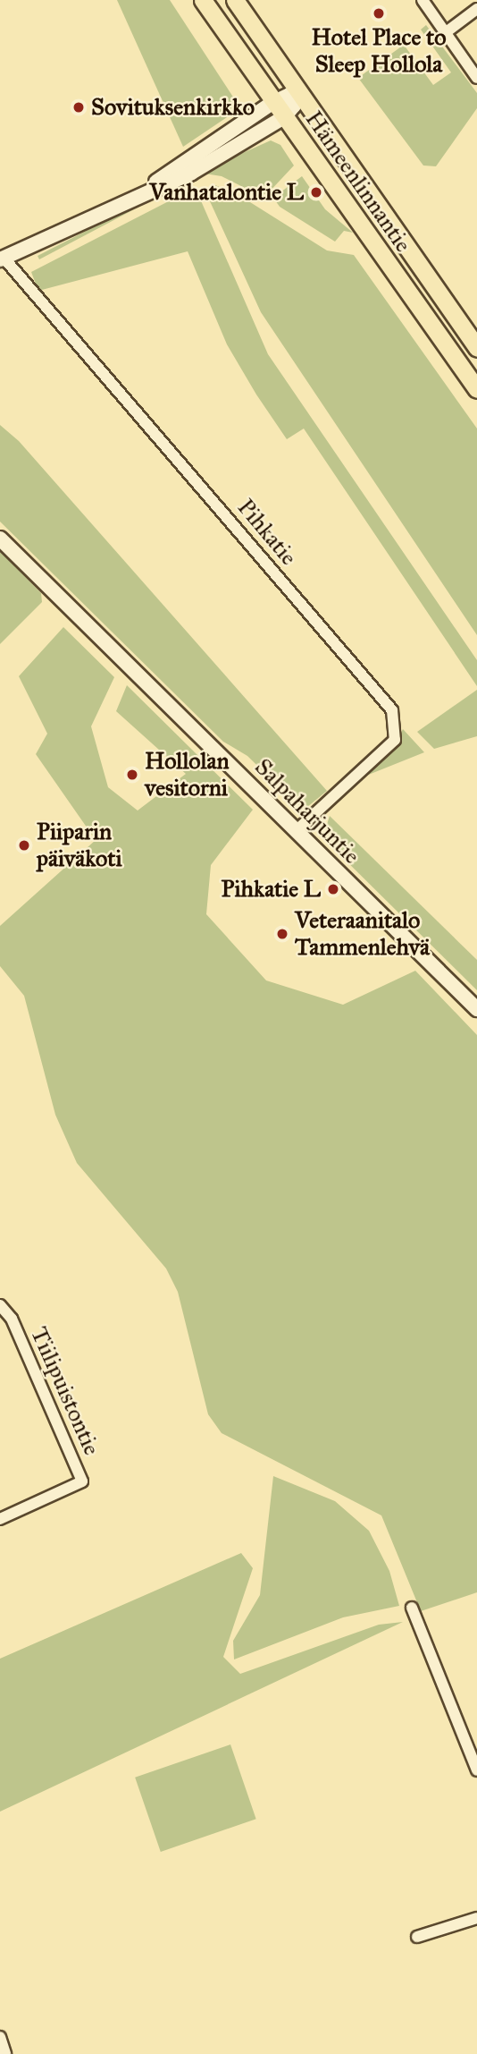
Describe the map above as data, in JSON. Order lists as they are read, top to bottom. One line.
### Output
{"streets":{"main road":["Hämeenlinnantie"],"street":["Pihkatie","Salpaharjuntie","Tiilipuistontie"]},"crossings":[["Pihkatie","Salpaharjuntie"]],"places":["Hotel Place to Sleep Hollola","Sovituksenkirkko","Vanhatalontie L","Hollolan vesitorni","Piiparin päiväkoti","Pihkatie L","Veteraanitalo Tammenlehvä"]}
